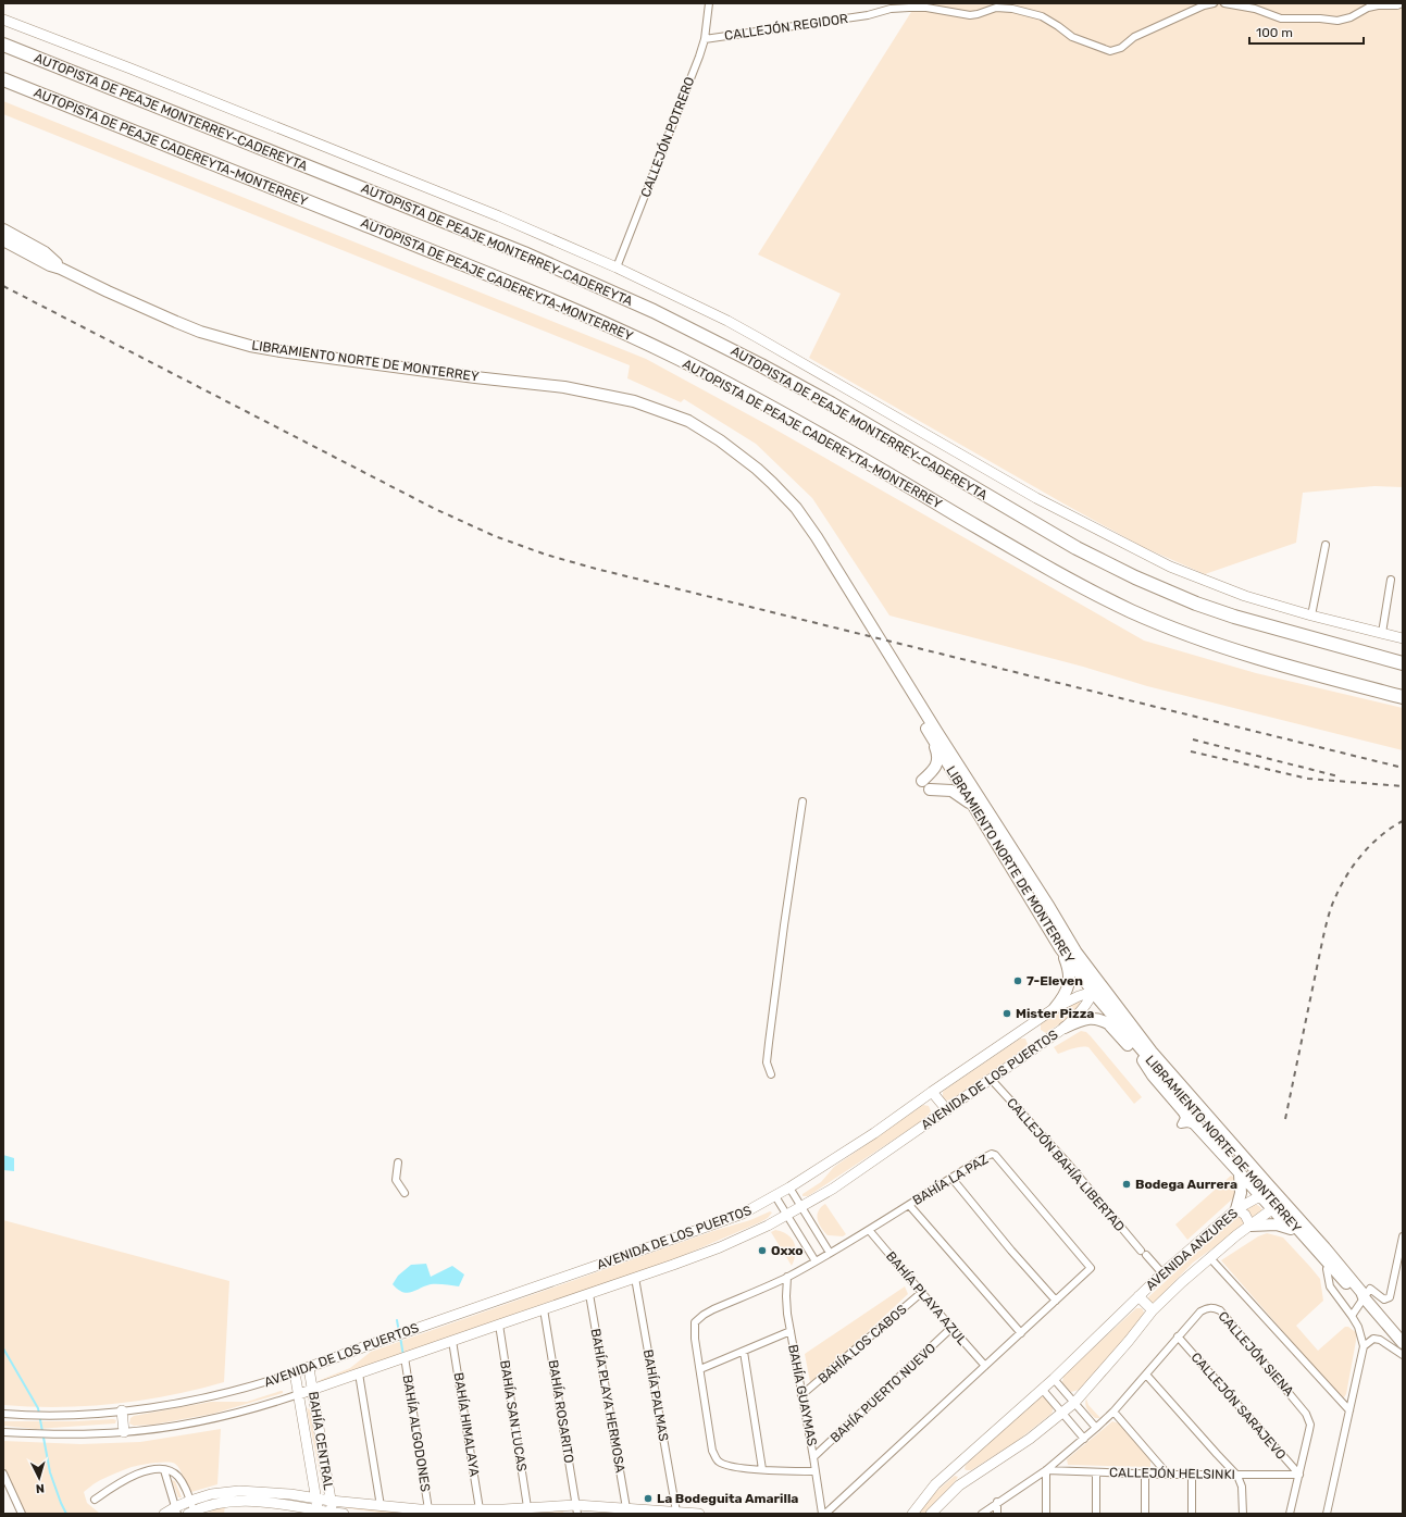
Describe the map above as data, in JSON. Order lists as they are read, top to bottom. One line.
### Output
{"streets":{"highway":["AUTOPISTA DE PEAJE MONTERREY-CADEREYTA","AUTOPISTA DE PEAJE CADEREYTA-MONTERREY"],"main road":["LIBRAMIENTO NORTE DE MONTERREY"],"street":["CALLEJÓN REGIDOR","CALLEJÓN POTRERO","AVENIDA DE LOS PUERTOS","CALLEJÓN BAHÍA LIBERTAD","BAHÍA LA PAZ","AVENIDA ANZURES","BAHÍA PLAYA AZUL","BAHÍA LOS CABOS","CALLEJÓN SIENA","BAHÍA PUERTO NUEVO","BAHÍA PALMAS","BAHÍA GUAYMAS","BAHÍA PLAYA HERMOSA","CALLEJÓN SARAJEVO","BAHÍA ROSARITO","BAHÍA SAN LUCAS","BAHÍA HIMALAYA","BAHÍA ALGODONES","BAHÍA CENTRAL","CALLEJÓN HELSINKI"]},"crossings":[["CALLEJÓN REGIDOR","CALLEJÓN POTRERO"],["LIBRAMIENTO NORTE DE MONTERREY","AVENIDA DE LOS PUERTOS"],["LIBRAMIENTO NORTE DE MONTERREY","AVENIDA ANZURES"],["AVENIDA DE LOS PUERTOS","CALLEJÓN BAHÍA LIBERTAD"],["AVENIDA DE LOS PUERTOS","BAHÍA PALMAS"],["AVENIDA DE LOS PUERTOS","BAHÍA PLAYA HERMOSA"],["AVENIDA DE LOS PUERTOS","BAHÍA ROSARITO"],["AVENIDA DE LOS PUERTOS","BAHÍA SAN LUCAS"],["AVENIDA DE LOS PUERTOS","BAHÍA HIMALAYA"],["AVENIDA DE LOS PUERTOS","BAHÍA ALGODONES"],["AVENIDA DE LOS PUERTOS","BAHÍA CENTRAL"],["CALLEJÓN BAHÍA LIBERTAD","AVENIDA ANZURES"],["BAHÍA LA PAZ","BAHÍA PLAYA AZUL"],["BAHÍA LA PAZ","BAHÍA GUAYMAS"],["BAHÍA PLAYA AZUL","BAHÍA LOS CABOS"],["BAHÍA PLAYA AZUL","BAHÍA PUERTO NUEVO"],["BAHÍA LOS CABOS","BAHÍA GUAYMAS"],["CALLEJÓN SIENA","CALLEJÓN SARAJEVO"],["CALLEJÓN SIENA","CALLEJÓN HELSINKI"],["BAHÍA PUERTO NUEVO","BAHÍA GUAYMAS"],["CALLEJÓN SARAJEVO","CALLEJÓN HELSINKI"]],"places":["7-Eleven","Mister Pizza","Bodega Aurrera","Oxxo","La Bodeguita Amarilla"],"scale_bar":"100 m","north":"bottom"}
